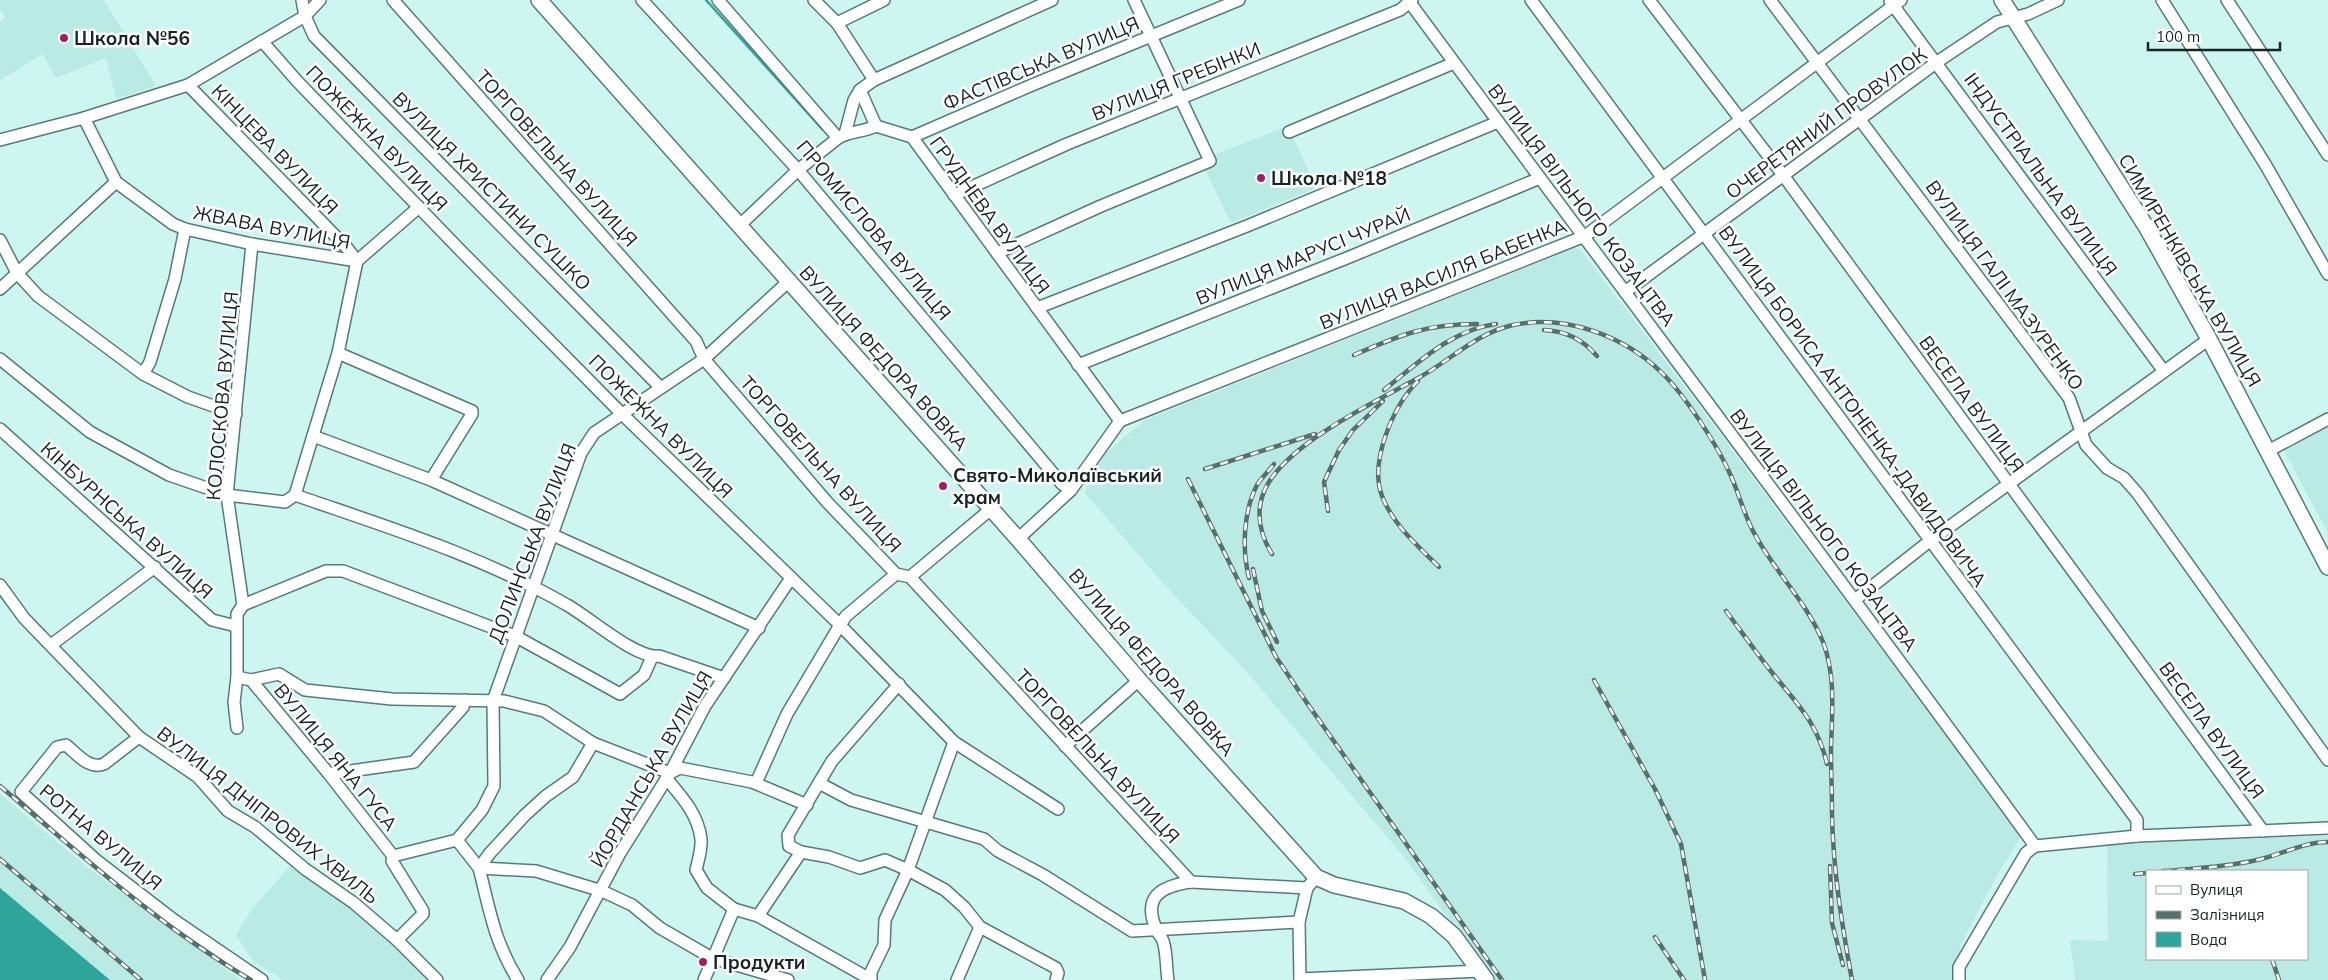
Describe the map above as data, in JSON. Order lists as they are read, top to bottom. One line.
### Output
{"streets":{"street":["ФАСТІВСЬКА ВУЛИЦЯ","ВУЛИЦЯ ГРЕБІНКИ","ОЧЕРЕТЯНИЙ ПРОВУЛОК","ПОЖЕЖНА ВУЛИЦЯ","КІНЦЕВА ВУЛИЦЯ","ТОРГОВЕЛЬНА ВУЛИЦЯ","ІНДУСТРІАЛЬНА ВУЛИЦЯ","ВУЛИЦЯ ХРИСТИНИ СУШКО","ВУЛИЦЯ ВІЛЬНОГО КОЗАЦТВА","ГРУДНЕВА ВУЛИЦЯ","ЖВАВА ВУЛИЦЯ","ПРОМИСЛОВА ВУЛИЦЯ","ВУЛИЦЯ МАРУСІ ЧУРАЙ","СИМИРЕНКІВСЬКА ВУЛИЦЯ","ВУЛИЦЯ ВАСИЛЯ БАБЕНКА","ВУЛИЦЯ ГАЛІ МАЗУРЕНКО","ВУЛИЦЯ ФЕДОРА ВОВКА","КОЛОСКОВА ВУЛИЦЯ","ВЕСЕЛА ВУЛИЦЯ","ВУЛИЦЯ БОРИСА АНТОНЕНКА-ДАВИДОВИЧА","КІНБУРНСЬКА ВУЛИЦЯ","ДОЛИНСЬКА ВУЛИЦЯ","ВУЛИЦЯ ЯНА ГУСА","ЙОРДАНСЬКА ВУЛИЦЯ","ВУЛИЦЯ ДНІПРОВИХ ХВИЛЬ","РОТНА ВУЛИЦЯ"]},"crossings":[["ФАСТІВСЬКА ВУЛИЦЯ","ГРУДНЕВА ВУЛИЦЯ"],["ВУЛИЦЯ ГРЕБІНКИ","ВУЛИЦЯ ВІЛЬНОГО КОЗАЦТВА"],["ВУЛИЦЯ ГРЕБІНКИ","ГРУДНЕВА ВУЛИЦЯ"],["ОЧЕРЕТЯНИЙ ПРОВУЛОК","ІНДУСТРІАЛЬНА ВУЛИЦЯ"],["ОЧЕРЕТЯНИЙ ПРОВУЛОК","ВУЛИЦЯ ВІЛЬНОГО КОЗАЦТВА"],["ОЧЕРЕТЯНИЙ ПРОВУЛОК","СИМИРЕНКІВСЬКА ВУЛИЦЯ"],["ОЧЕРЕТЯНИЙ ПРОВУЛОК","ВУЛИЦЯ ГАЛІ МАЗУРЕНКО"],["ОЧЕРЕТЯНИЙ ПРОВУЛОК","ВЕСЕЛА ВУЛИЦЯ"],["ОЧЕРЕТЯНИЙ ПРОВУЛОК","ВУЛИЦЯ БОРИСА АНТОНЕНКА-ДАВИДОВИЧА"],["ПОЖЕЖНА ВУЛИЦЯ","ДОЛИНСЬКА ВУЛИЦЯ"],["ПОЖЕЖНА ВУЛИЦЯ","ЙОРДАНСЬКА ВУЛИЦЯ"],["КІНЦЕВА ВУЛИЦЯ","ЖВАВА ВУЛИЦЯ"],["ТОРГОВЕЛЬНА ВУЛИЦЯ","ДОЛИНСЬКА ВУЛИЦЯ"],["ІНДУСТРІАЛЬНА ВУЛИЦЯ","ВУЛИЦЯ ВАСИЛЯ БАБЕНКА"],["ВУЛИЦЯ ХРИСТИНИ СУШКО","ДОЛИНСЬКА ВУЛИЦЯ"],["ВУЛИЦЯ ВІЛЬНОГО КОЗАЦТВА","ВУЛИЦЯ МАРУСІ ЧУРАЙ"],["ВУЛИЦЯ ВІЛЬНОГО КОЗАЦТВА","ВУЛИЦЯ ВАСИЛЯ БАБЕНКА"],["ГРУДНЕВА ВУЛИЦЯ","ВУЛИЦЯ МАРУСІ ЧУРАЙ"],["ГРУДНЕВА ВУЛИЦЯ","ВУЛИЦЯ ВАСИЛЯ БАБЕНКА"],["ЖВАВА ВУЛИЦЯ","КОЛОСКОВА ВУЛИЦЯ"],["ВУЛИЦЯ ВАСИЛЯ БАБЕНКА","ВУЛИЦЯ ГАЛІ МАЗУРЕНКО"],["ВУЛИЦЯ ВАСИЛЯ БАБЕНКА","ВЕСЕЛА ВУЛИЦЯ"],["ВУЛИЦЯ ВАСИЛЯ БАБЕНКА","ВУЛИЦЯ БОРИСА АНТОНЕНКА-ДАВИДОВИЧА"],["ВУЛИЦЯ ФЕДОРА ВОВКА","ДОЛИНСЬКА ВУЛИЦЯ"],["КОЛОСКОВА ВУЛИЦЯ","КІНБУРНСЬКА ВУЛИЦЯ"],["ДОЛИНСЬКА ВУЛИЦЯ","ВУЛИЦЯ ЯНА ГУСА"],["ВУЛИЦЯ ЯНА ГУСА","ВУЛИЦЯ ДНІПРОВИХ ХВИЛЬ"],["ВУЛИЦЯ ДНІПРОВИХ ХВИЛЬ","РОТНА ВУЛИЦЯ"]],"places":["Школа №56","Школа №18","Свято-Миколаївський храм","Продукти"],"legend":["Вулиця","Залізниця","Вода"],"scale_bar":"100 m"}
